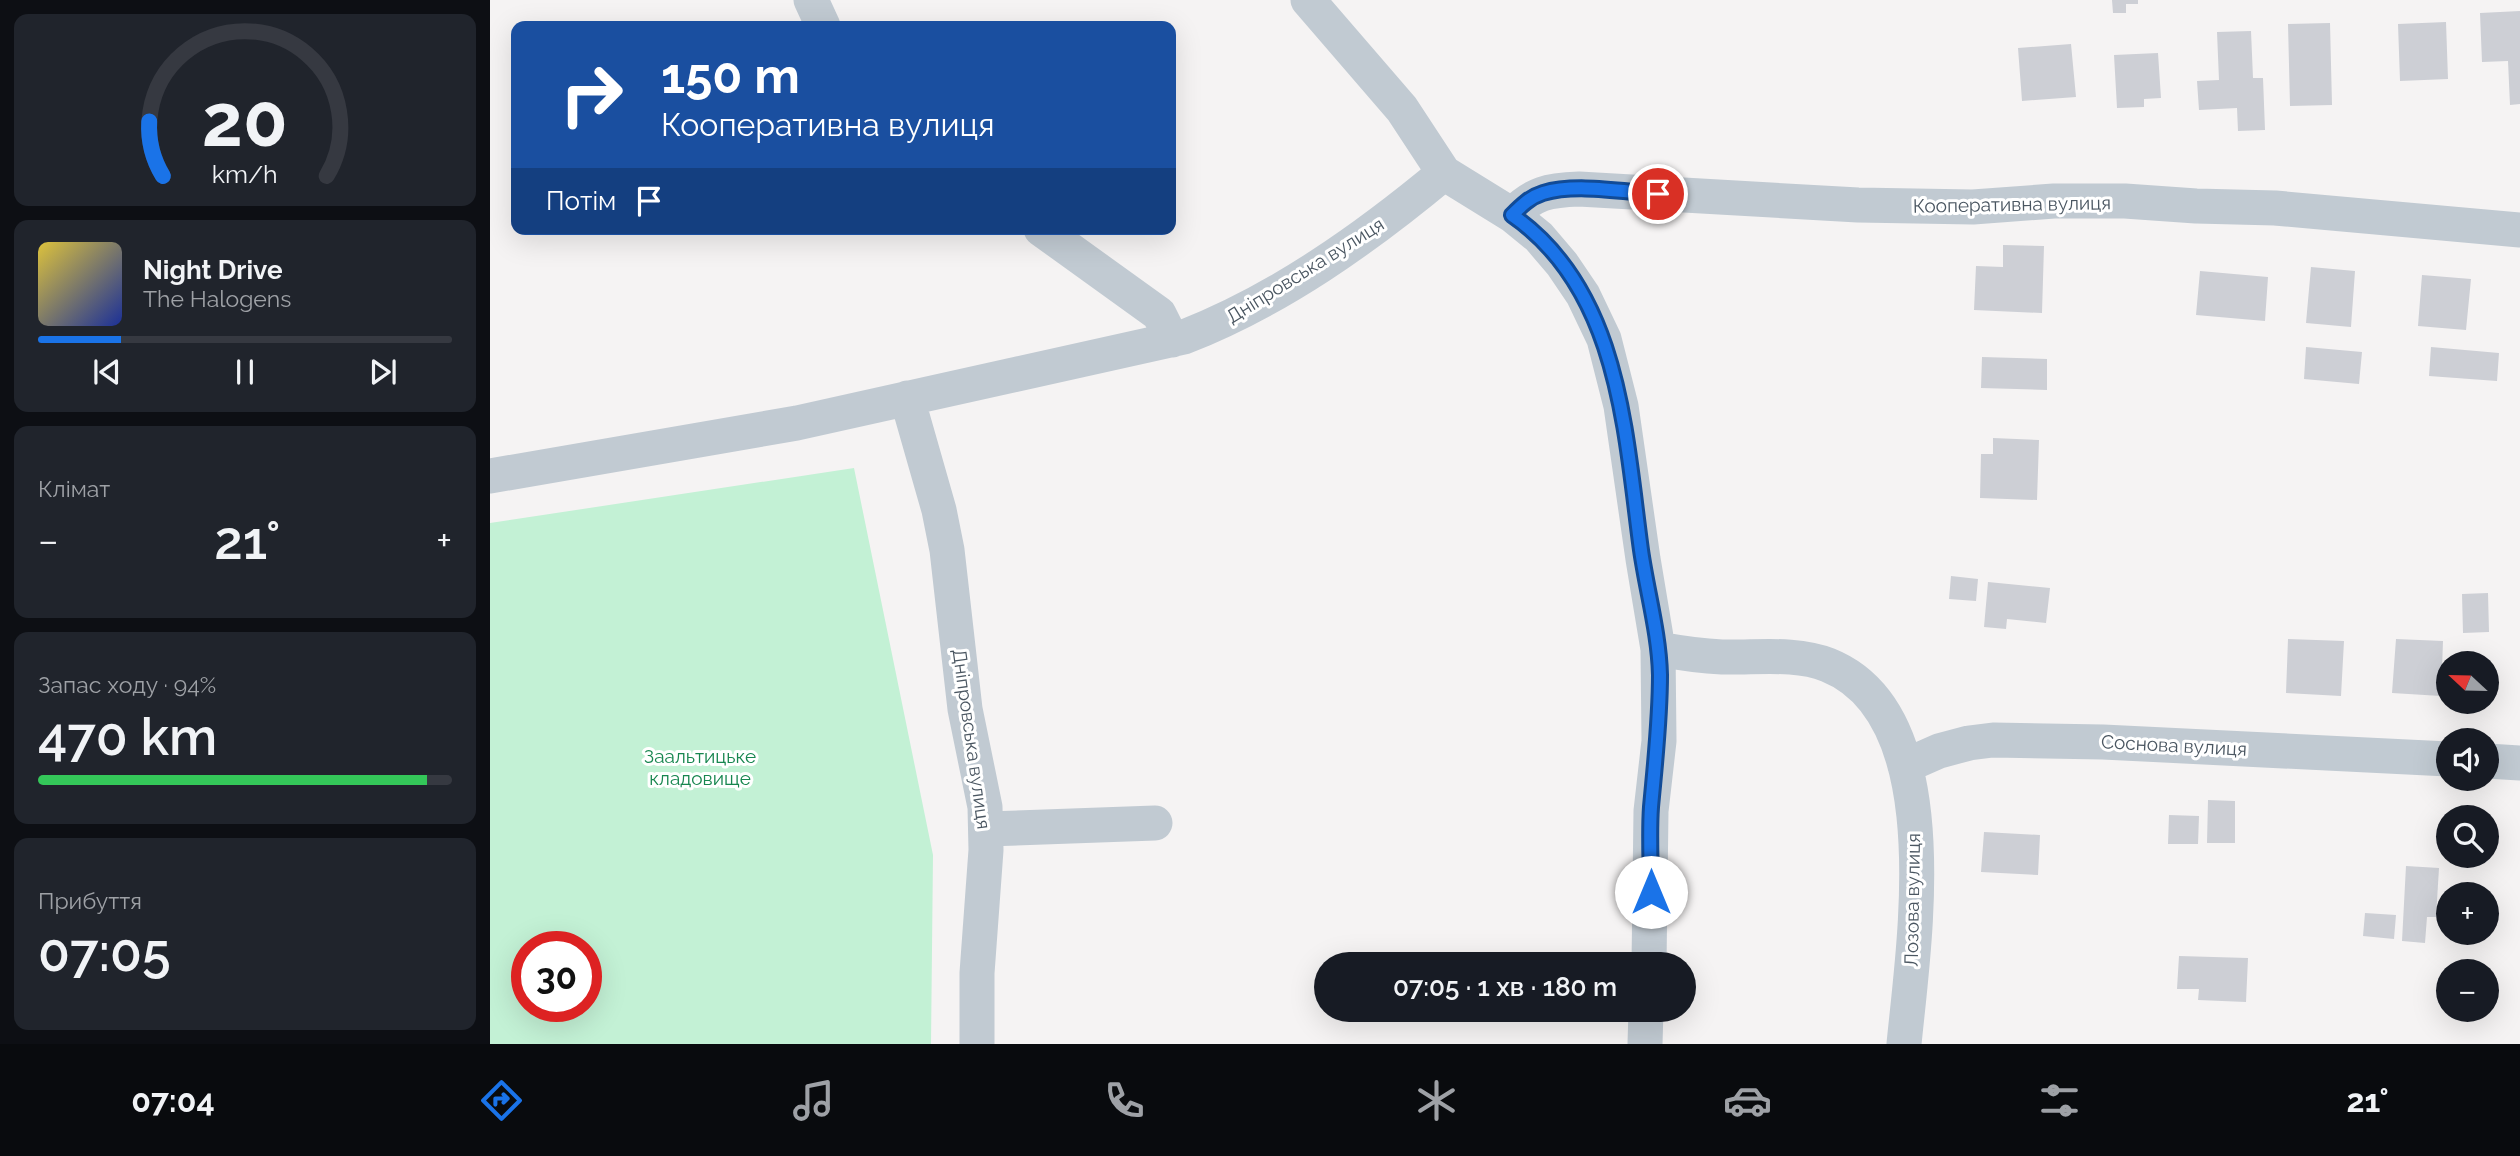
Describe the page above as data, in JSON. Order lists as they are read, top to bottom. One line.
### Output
{"streets":{"street":["Кооперативна вулиця","Дніпровська вулиця","Соснова вулиця","Лозова вулиця"]},"crossings":[["Соснова вулиця","Лозова вулиця"]],"parks":["Заальтицьке кладовище"],"north":"left","page":{"turn":["150 m","Кооперативна вулиця"],"then":"Потім","song":["Night Drive","The Halogens"],"tile":["Клімат",["Запас ходу · 94%","470 km"],["Прибуття","07:05"]],"heat":["−","21°","+"],"map_buttons":["+","−"],"limit":"30","trip":"07:05 · 1 хв · 180 m","tabs":["07:04","21°"],"gauge":["20","km/h"]}}
